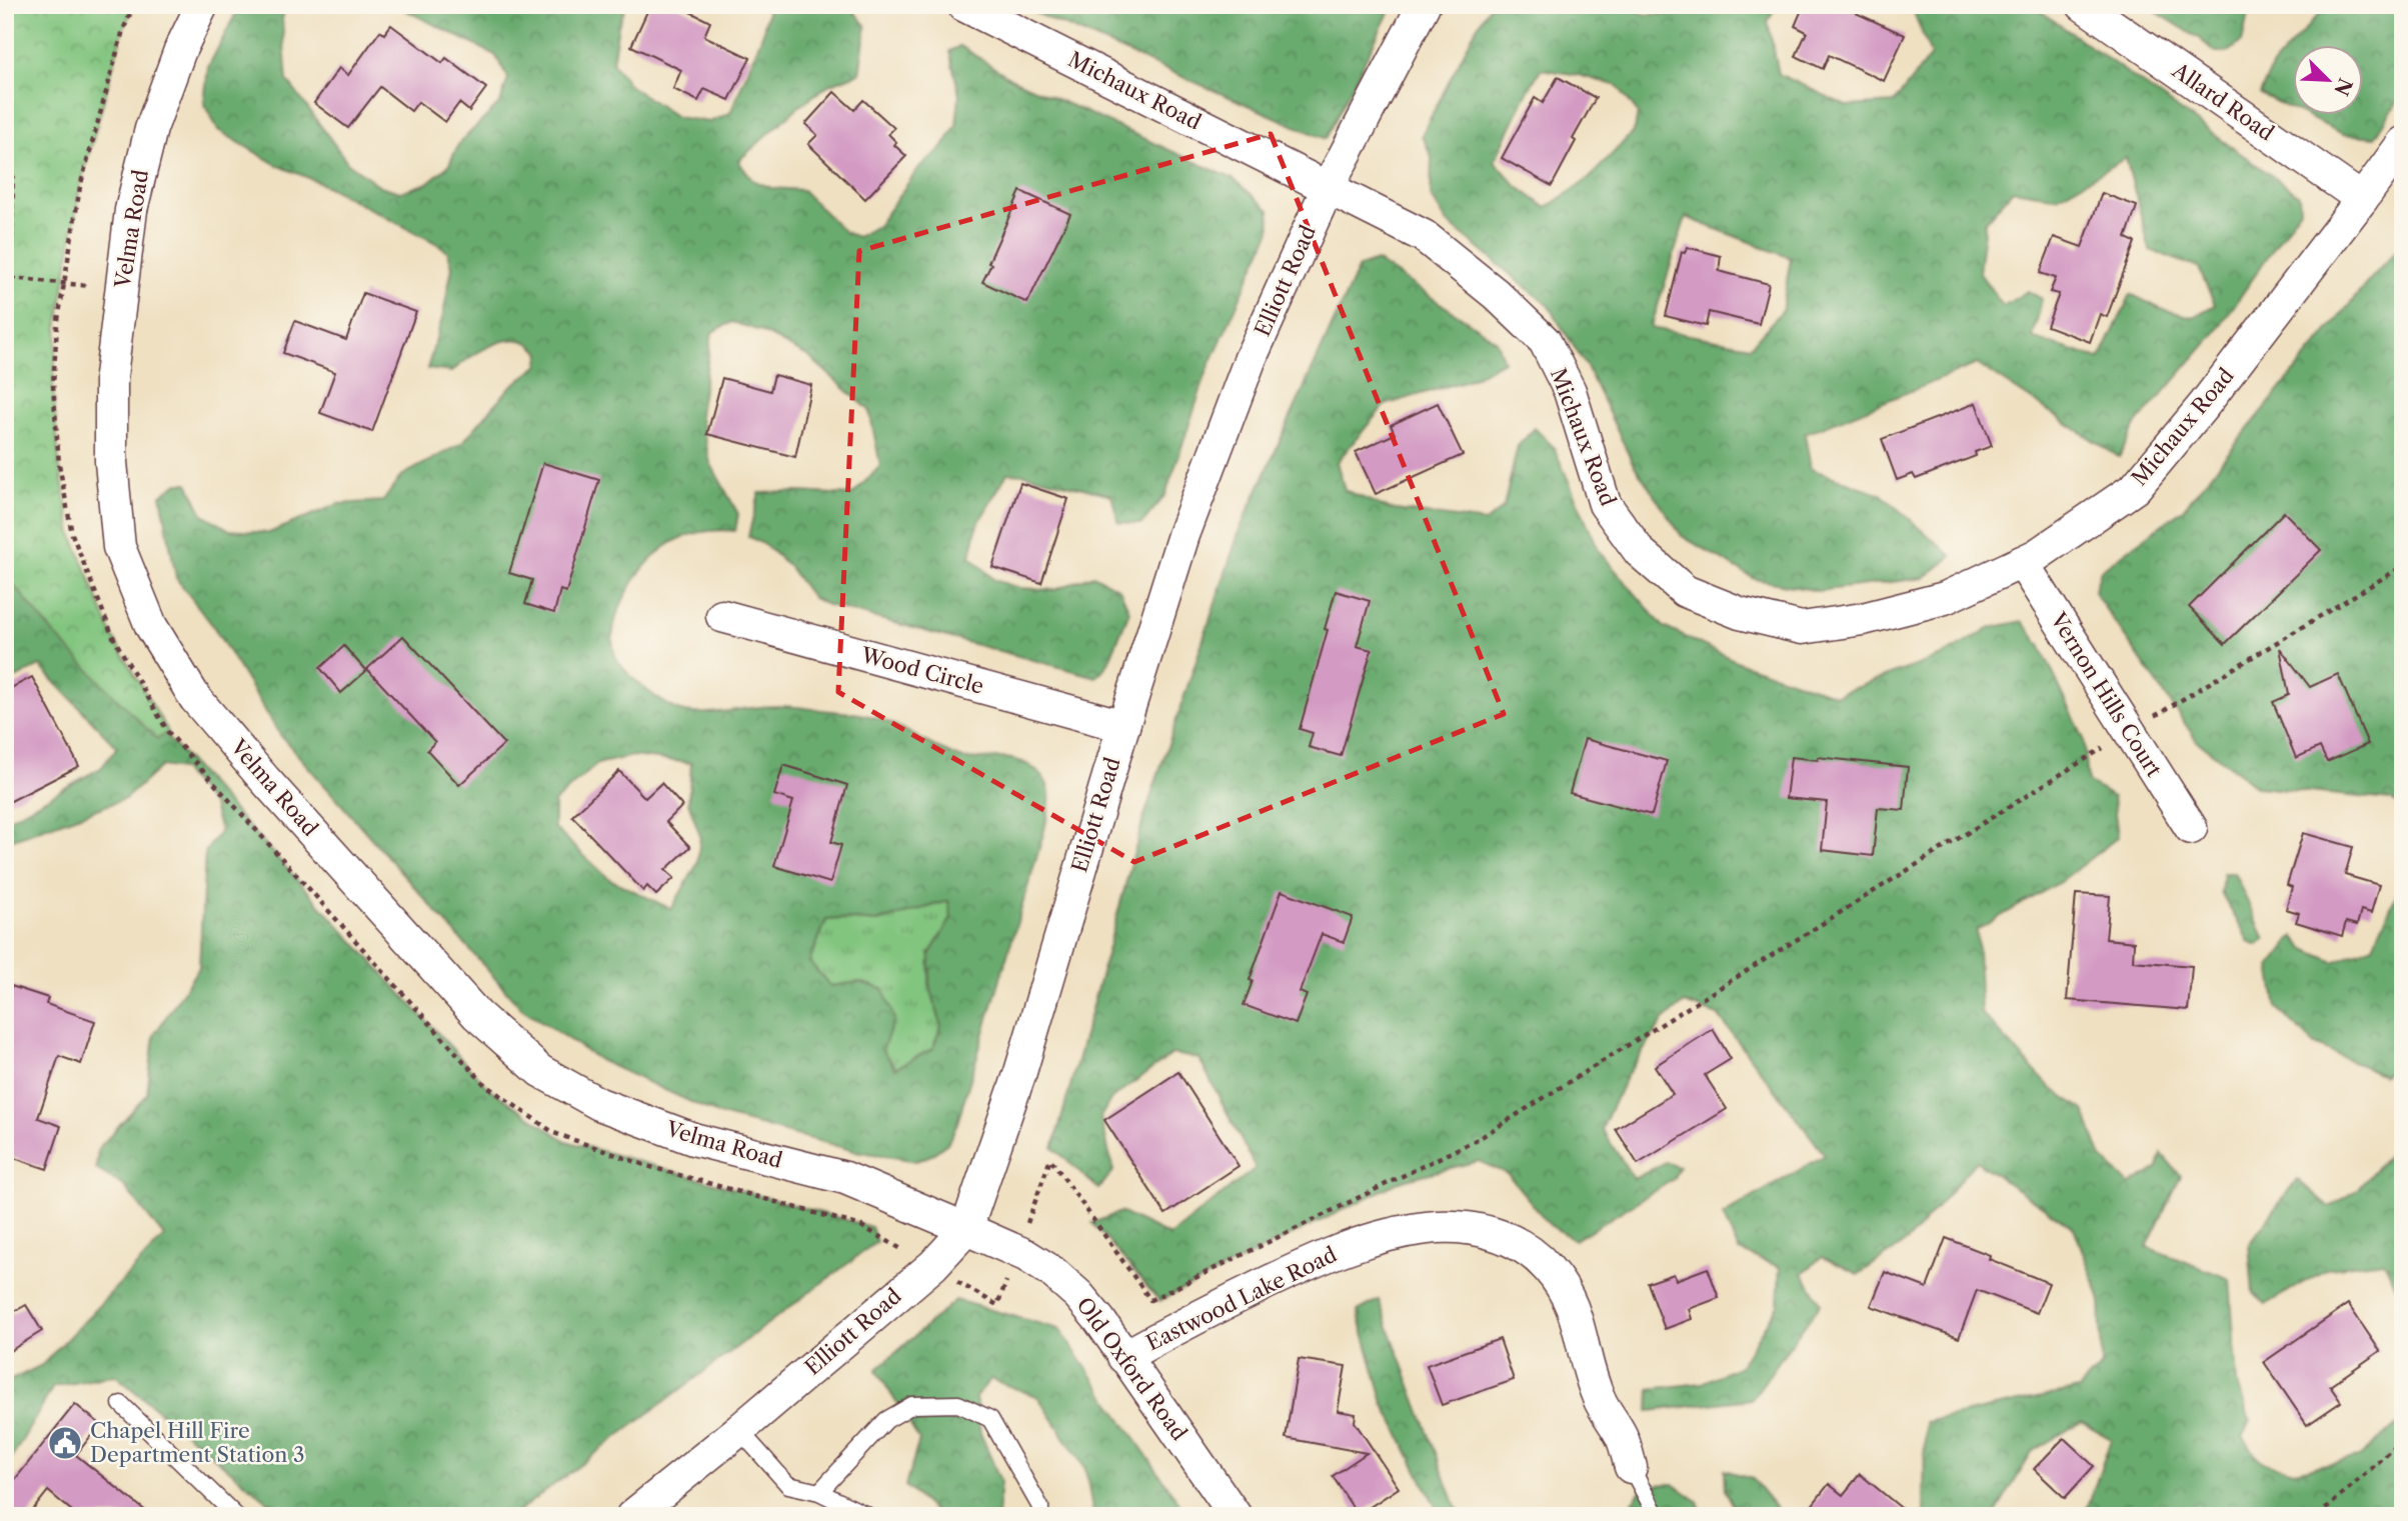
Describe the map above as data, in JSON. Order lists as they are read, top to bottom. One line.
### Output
{"streets":{"street":["Michaux Road","Allard Road","Velma Road","Elliott Road","Wood Circle","Vernon Hills Court","Eastwood Lake Road","Old Oxford Road"]},"crossings":[["Michaux Road","Allard Road"],["Michaux Road","Elliott Road"],["Michaux Road","Vernon Hills Court"],["Velma Road","Elliott Road"],["Velma Road","Old Oxford Road"],["Elliott Road","Wood Circle"],["Elliott Road","Old Oxford Road"],["Eastwood Lake Road","Old Oxford Road"]],"places":{"public building":["Chapel Hill Fire Department Station 3"]},"north":"bottom right"}
